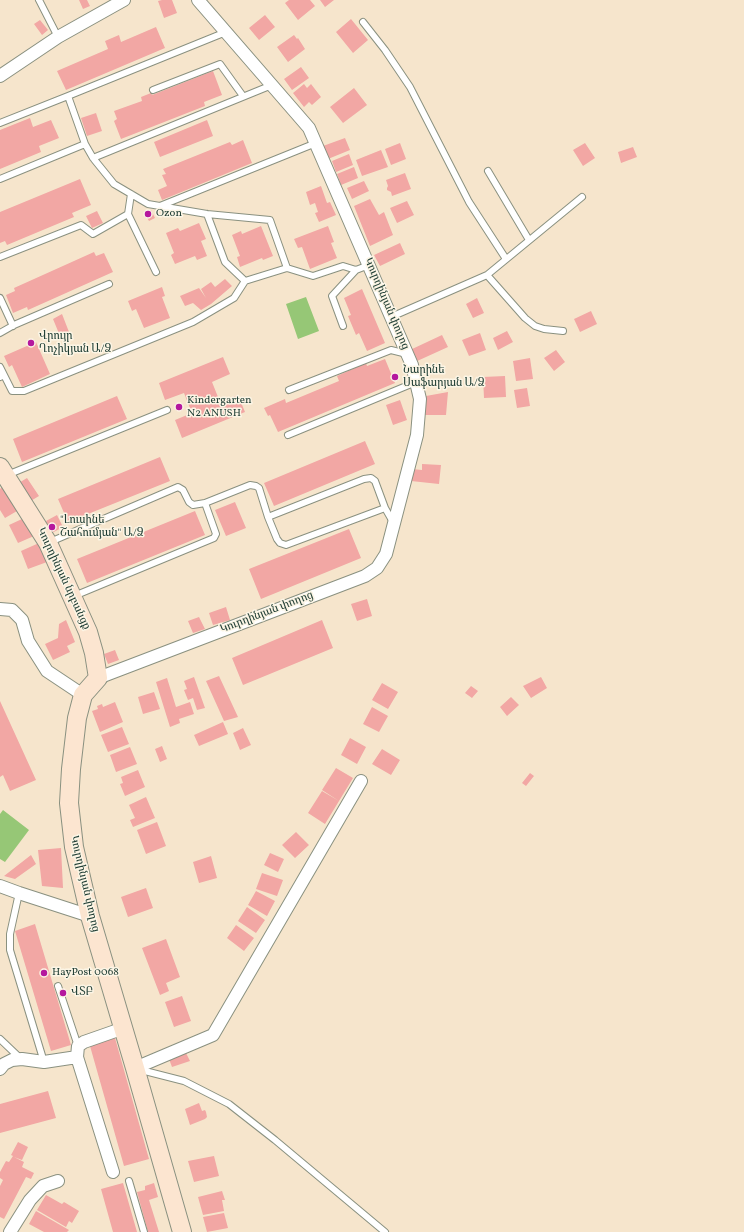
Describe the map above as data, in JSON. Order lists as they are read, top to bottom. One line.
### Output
{"streets":{"street":["Կուրղինյան փողոց","Կուրղինյան նրբանցք"]},"crossings":[["Կուրղինյան փողոց","Կուրղինյան նրբանցք"]],"places":["Ozon","Վրույր Ղոչիկյան Ա/Ձ","Նարինե Սաֆարյան Ա/Ձ","Kindergarten N2 ANUSH","\"Լուսինե Շահումյան\" Ա/Ձ","HayPost 0068","ՎՏԲ"]}
